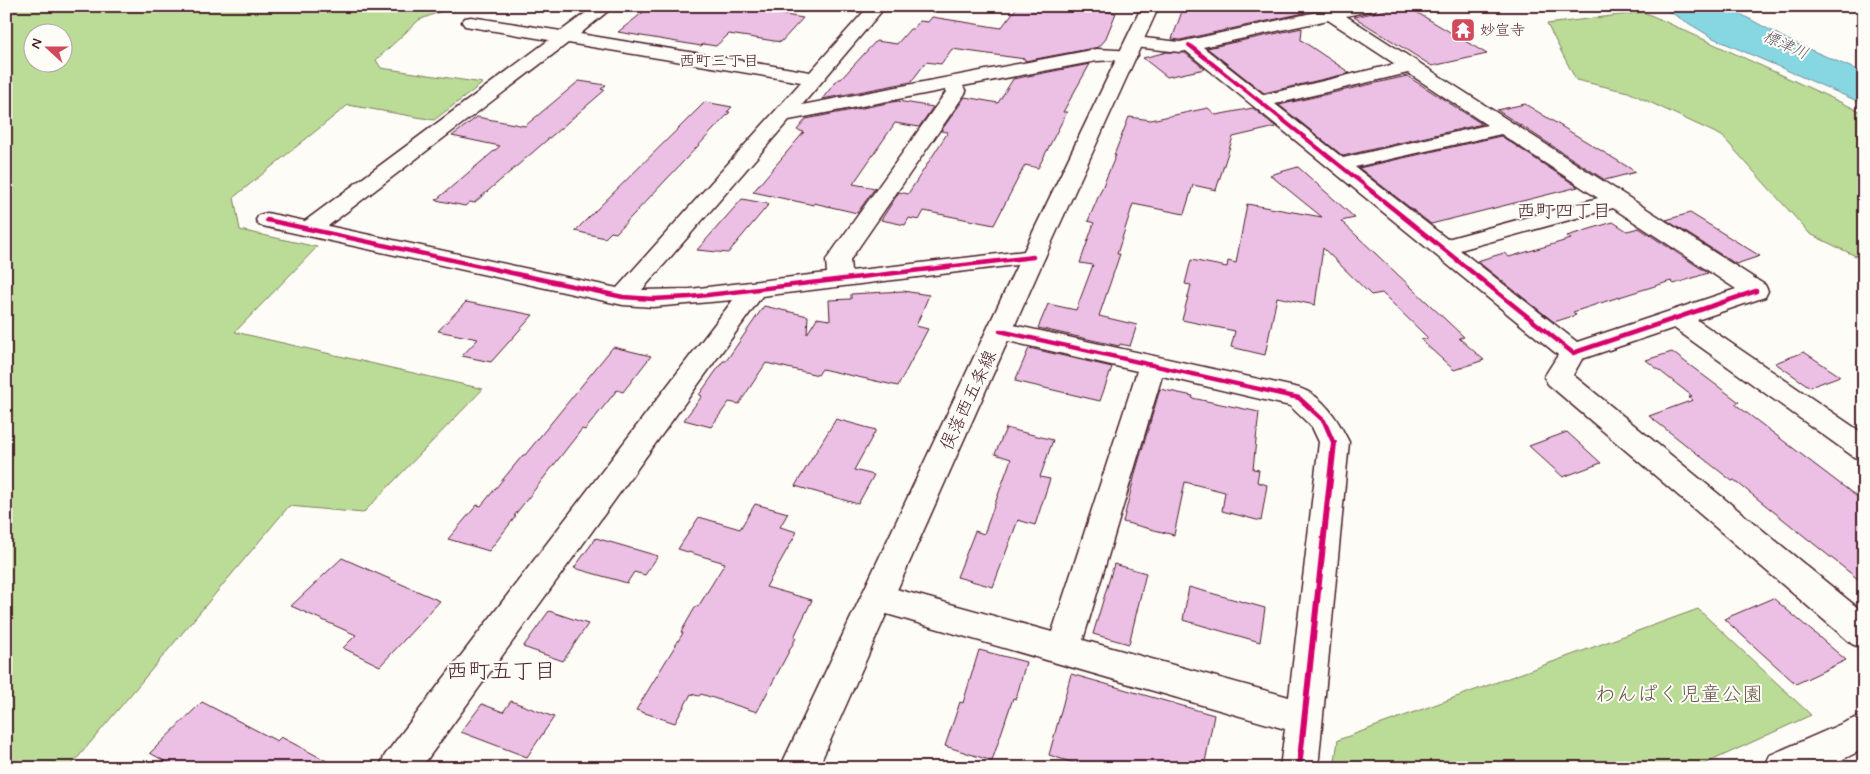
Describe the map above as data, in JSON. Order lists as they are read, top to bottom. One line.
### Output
{"streets":{"street":["俣落西五条線"]},"districts":["西町三丁目","西町四丁目","西町五丁目"],"water":["標津川"],"parks":["わんぱく児童公園"],"places":{"temple":["妙宣寺"]},"north":"left"}
